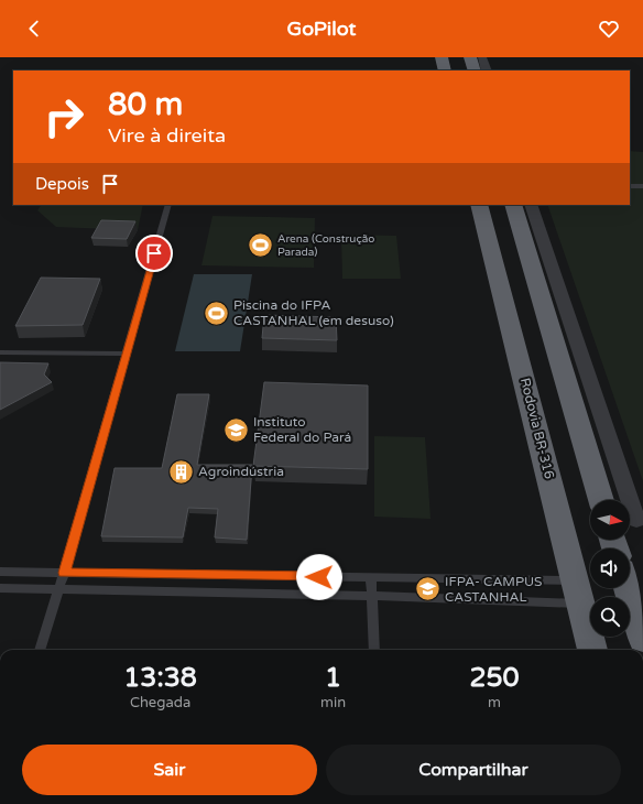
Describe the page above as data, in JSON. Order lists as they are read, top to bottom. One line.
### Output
{"streets":{"highway":["Rodovia BR-316"]},"places":{"sports":["Arena (Construção Parada)","Piscina do IFPA CASTANHAL (em desuso)"],"school or university":["Instituto Federal do Pará","IFPA- CAMPUS CASTANHAL"],"building":["Agroindústria"]},"north":"right","page":{"header":"GoPilot","turn":["80 m","Vire à direita"],"then":"Depois","eta":["13:38","Chegada","1","min","250","m"],"buttons":["Sair","Compartilhar"]}}
